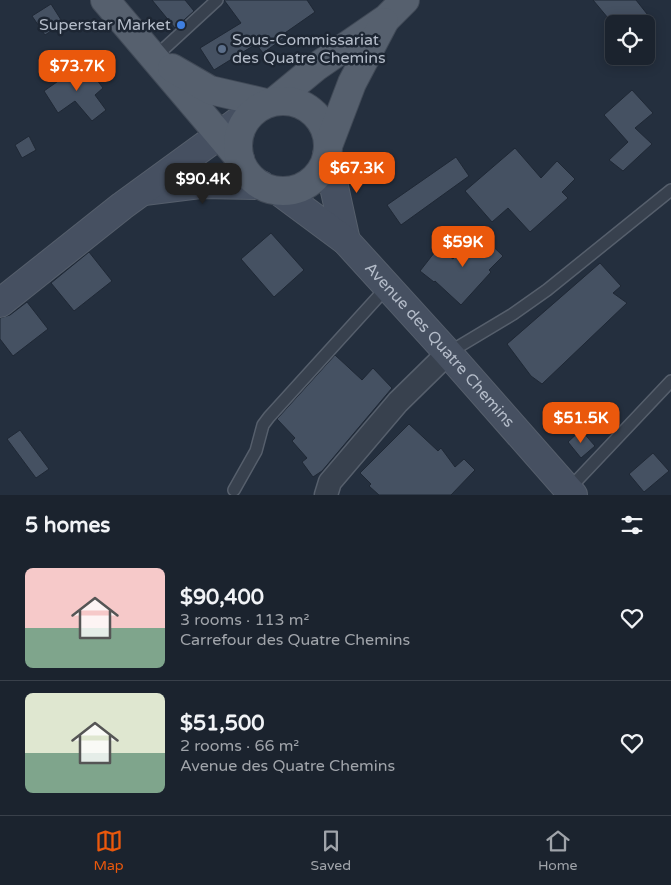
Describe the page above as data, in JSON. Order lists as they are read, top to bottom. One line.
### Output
{"streets":{"main road":["Avenue des Quatre Chemins"]},"places":["Superstar Market","Sous-Commissariat des Quatre Chemins"],"page":{"price":["$73.7K","$67.3K","$90.4K","$59K","$51.5K"],"heading":"5 homes","list":[{"name":"$90,400","note":"3 rooms · 113 m² · Carrefour des Quatre Chemins"},{"name":"$51,500","note":"2 rooms · 66 m² · Avenue des Quatre Chemins"}],"tabs":["Map","Saved","Home"]}}
